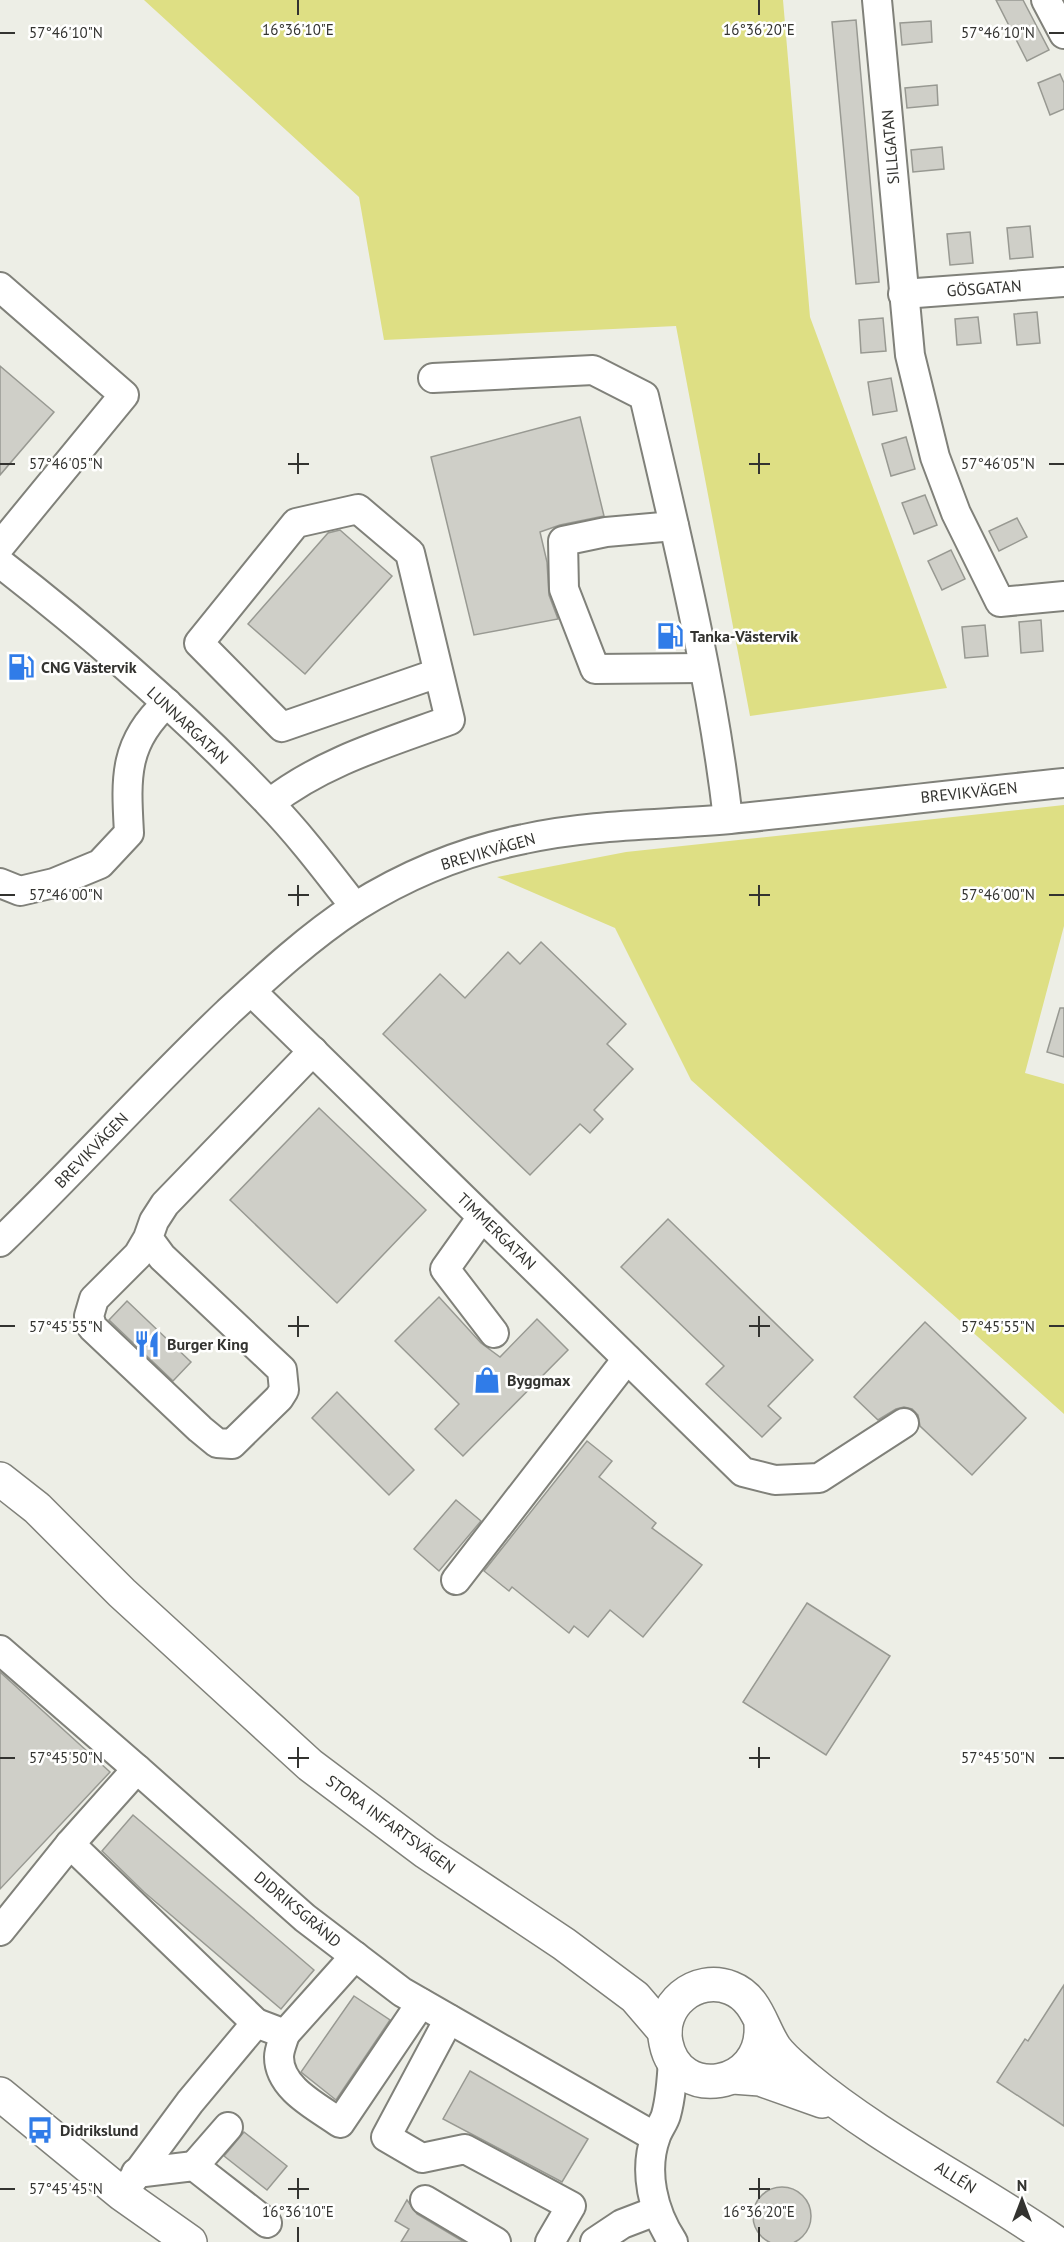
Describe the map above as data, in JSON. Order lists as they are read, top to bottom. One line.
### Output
{"streets":{"main road":["STORA INFARTSVÄGEN","ALLÉN"],"street":["SILLGATAN","GÖSGATAN","LUNNARGATAN","BREVIKVÄGEN","TIMMERGATAN","DIDRIKSGRÄND"]},"crossings":[["SILLGATAN","GÖSGATAN"],["LUNNARGATAN","BREVIKVÄGEN"],["BREVIKVÄGEN","TIMMERGATAN"],["STORA INFARTSVÄGEN","ALLÉN"]],"places":{"fuel station":["Tanka-Västervik","CNG Västervik"],"restaurant":["Burger King"],"shop":["Byggmax"],"bus stop":["Didrikslund"]},"north":"top","coordinates":["16°36'10\"E","16°36'20\"E","57°46'10\"N","57°46'05\"N","57°46'00\"N","57°45'55\"N","57°45'50\"N","57°45'45\"N"]}
